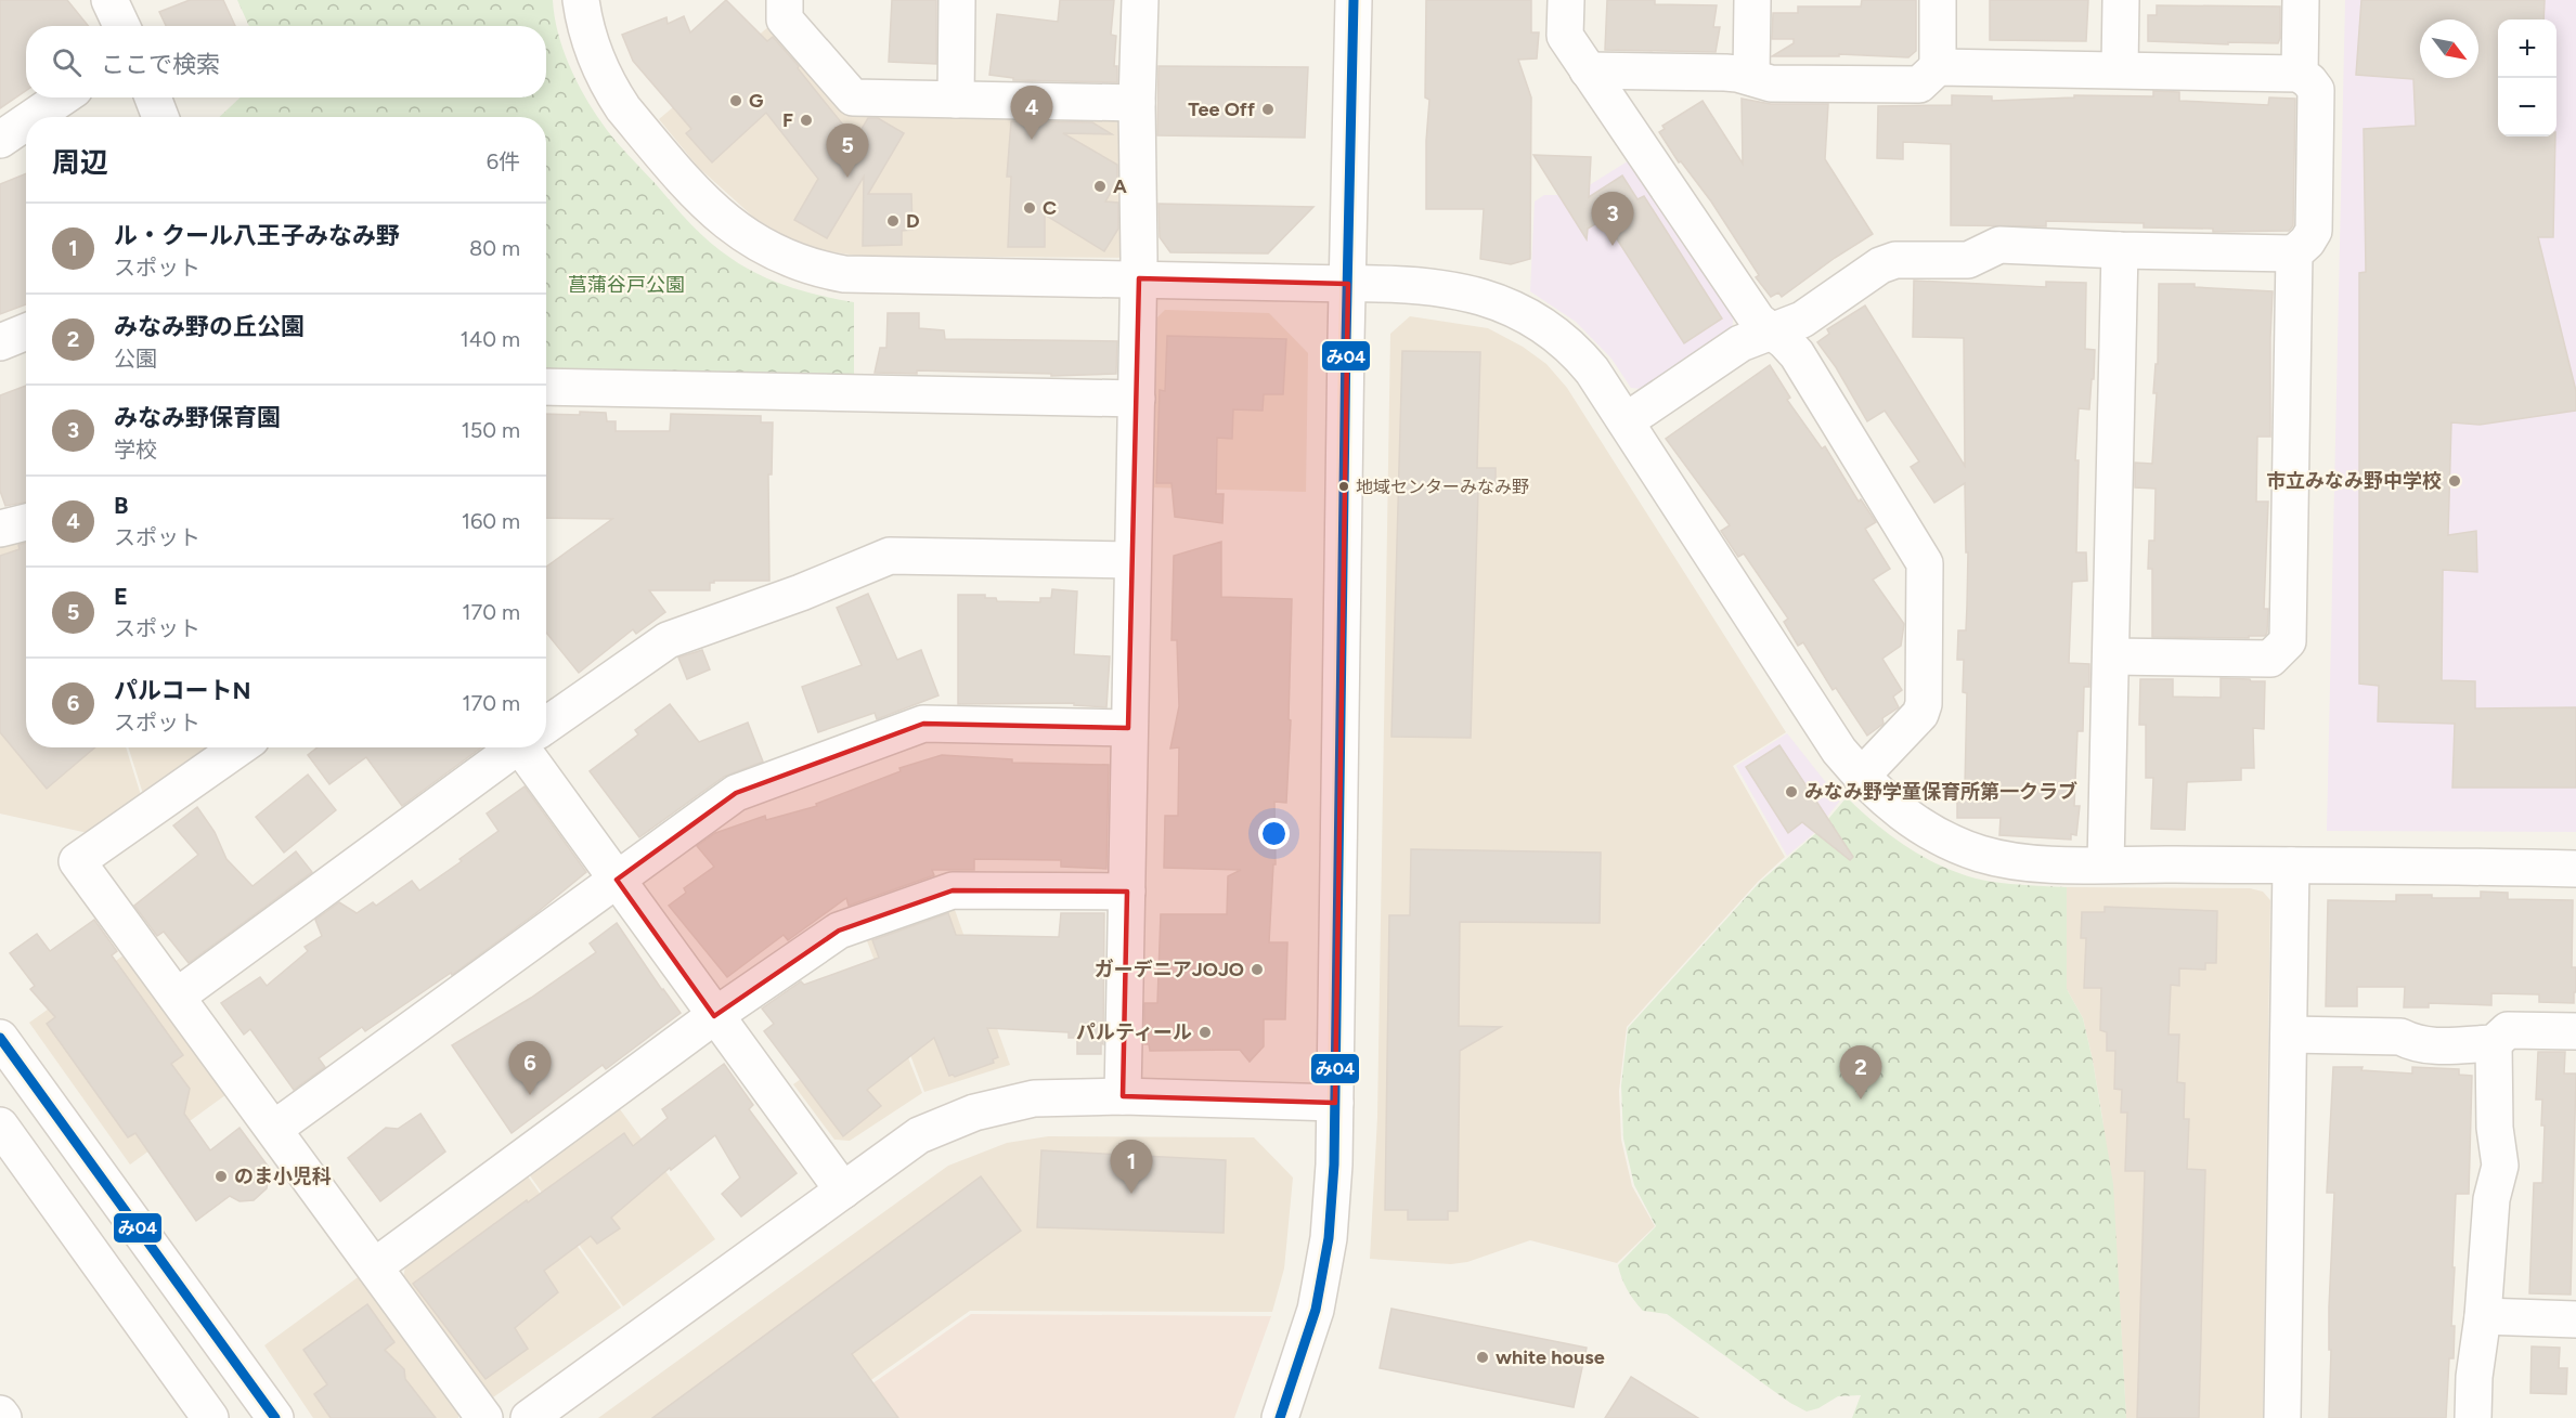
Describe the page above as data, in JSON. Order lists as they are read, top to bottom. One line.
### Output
{"parks":["菖蒲谷戸公園"],"places":["G","Tee Off","F","A","C","D","市立みなみ野中学校","地域センターみなみ野","みなみ野学童保育所第一クラブ","ガーデニアJOJO","パルティール","のま小児科","white house"],"lines":["transit line み04"],"north":"bottom right","page":{"map_buttons":["+","−"],"search":"ここで検索","pins":["4","5","3","6","2","1"],"heading":["周辺","6件"],"list":[{"mark":"1","name":"ル・クール八王子みなみ野","note":"スポット","value":"80 m"},{"mark":"2","name":"みなみ野の丘公園","note":"公園","value":"140 m"},{"mark":"3","name":"みなみ野保育園","note":"学校","value":"150 m"},{"mark":"4","name":"B","note":"スポット","value":"160 m"},{"mark":"5","name":"E","note":"スポット","value":"170 m"},{"mark":"6","name":"パルコートN","note":"スポット","value":"170 m"}]}}
